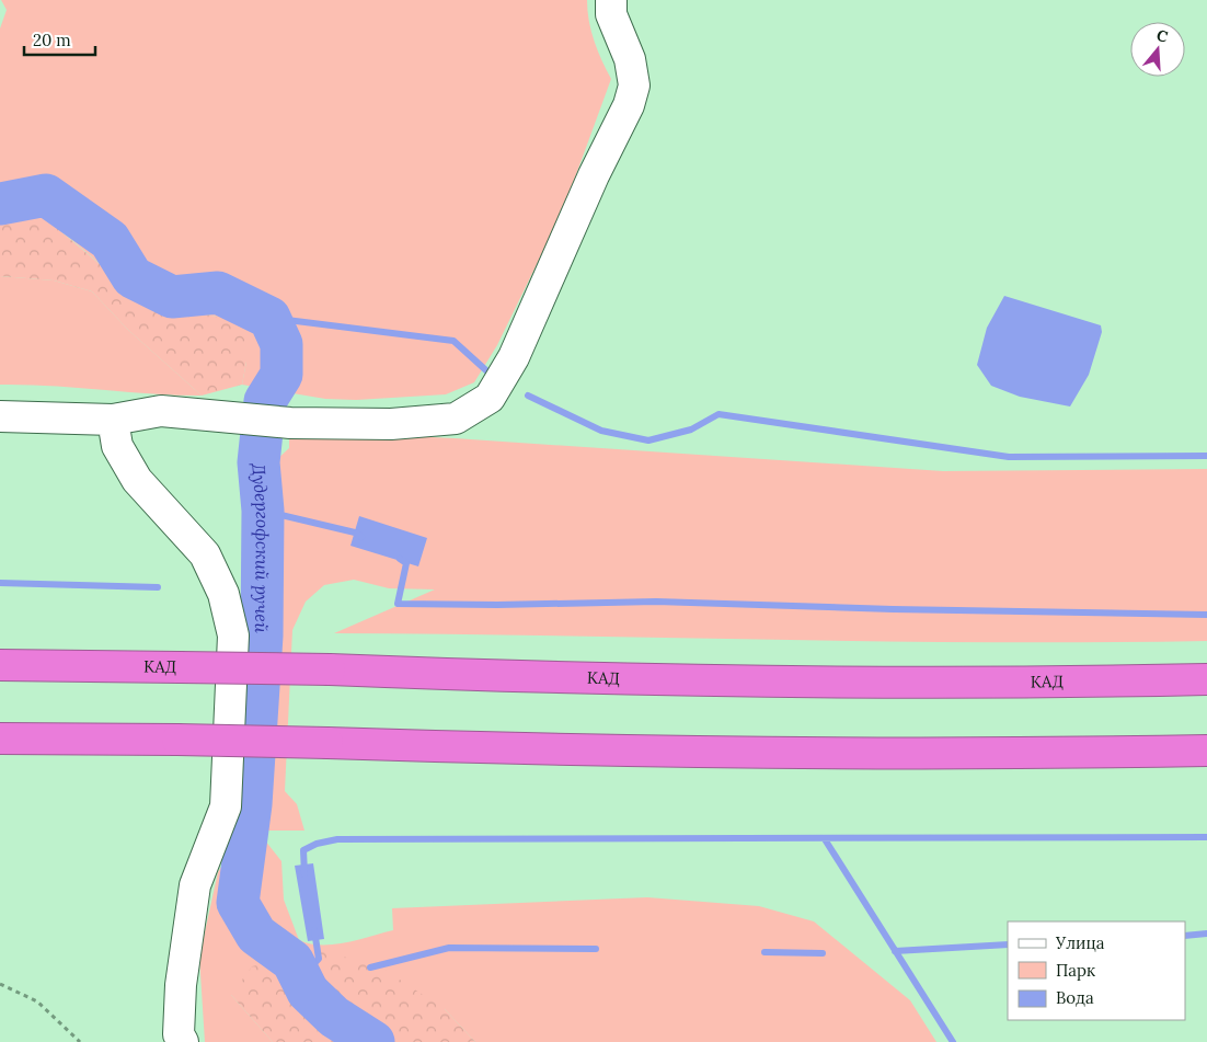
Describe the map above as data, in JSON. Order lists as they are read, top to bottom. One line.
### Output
{"streets":{"highway":["КАД"]},"water":["Дудергофский ручей"],"legend":["Улица","Парк","Вода"],"scale_bar":"20 m","north":"top"}
